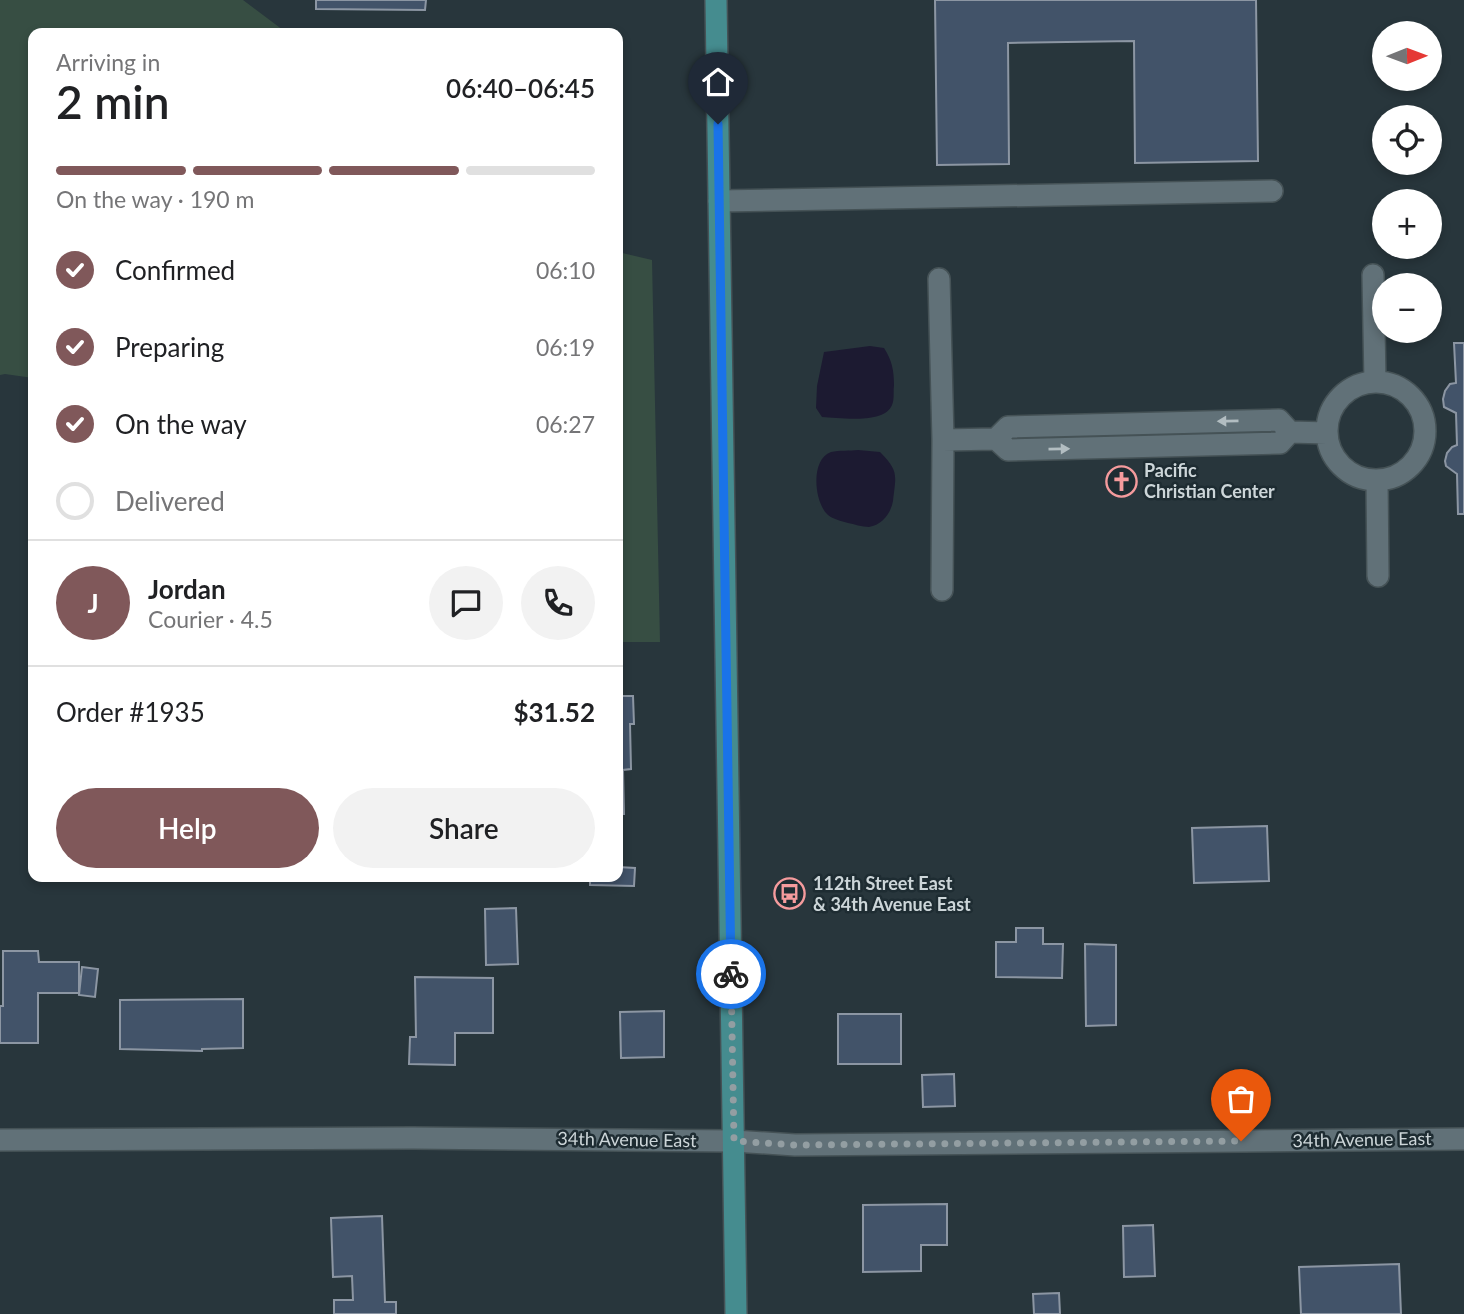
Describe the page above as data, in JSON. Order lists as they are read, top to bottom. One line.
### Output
{"streets":{"street":["34th Avenue East"]},"places":{"church":["Pacific Christian Center"],"bus stop":["112th Street East & 34th Avenue East"]},"north":"right","page":{"map_buttons":["+","−"],"heading":["2 min","Arriving in","06:40–06:45"],"panel":["Jordan","Courier · 4.5","Order #1935","$31.52"],"bar":"On the way · 190 m","list":[["Confirmed","06:10"],["Preparing","06:19"],["On the way","06:27"],"Delivered"],"round":"J","buttons":["Help","Share"]}}
